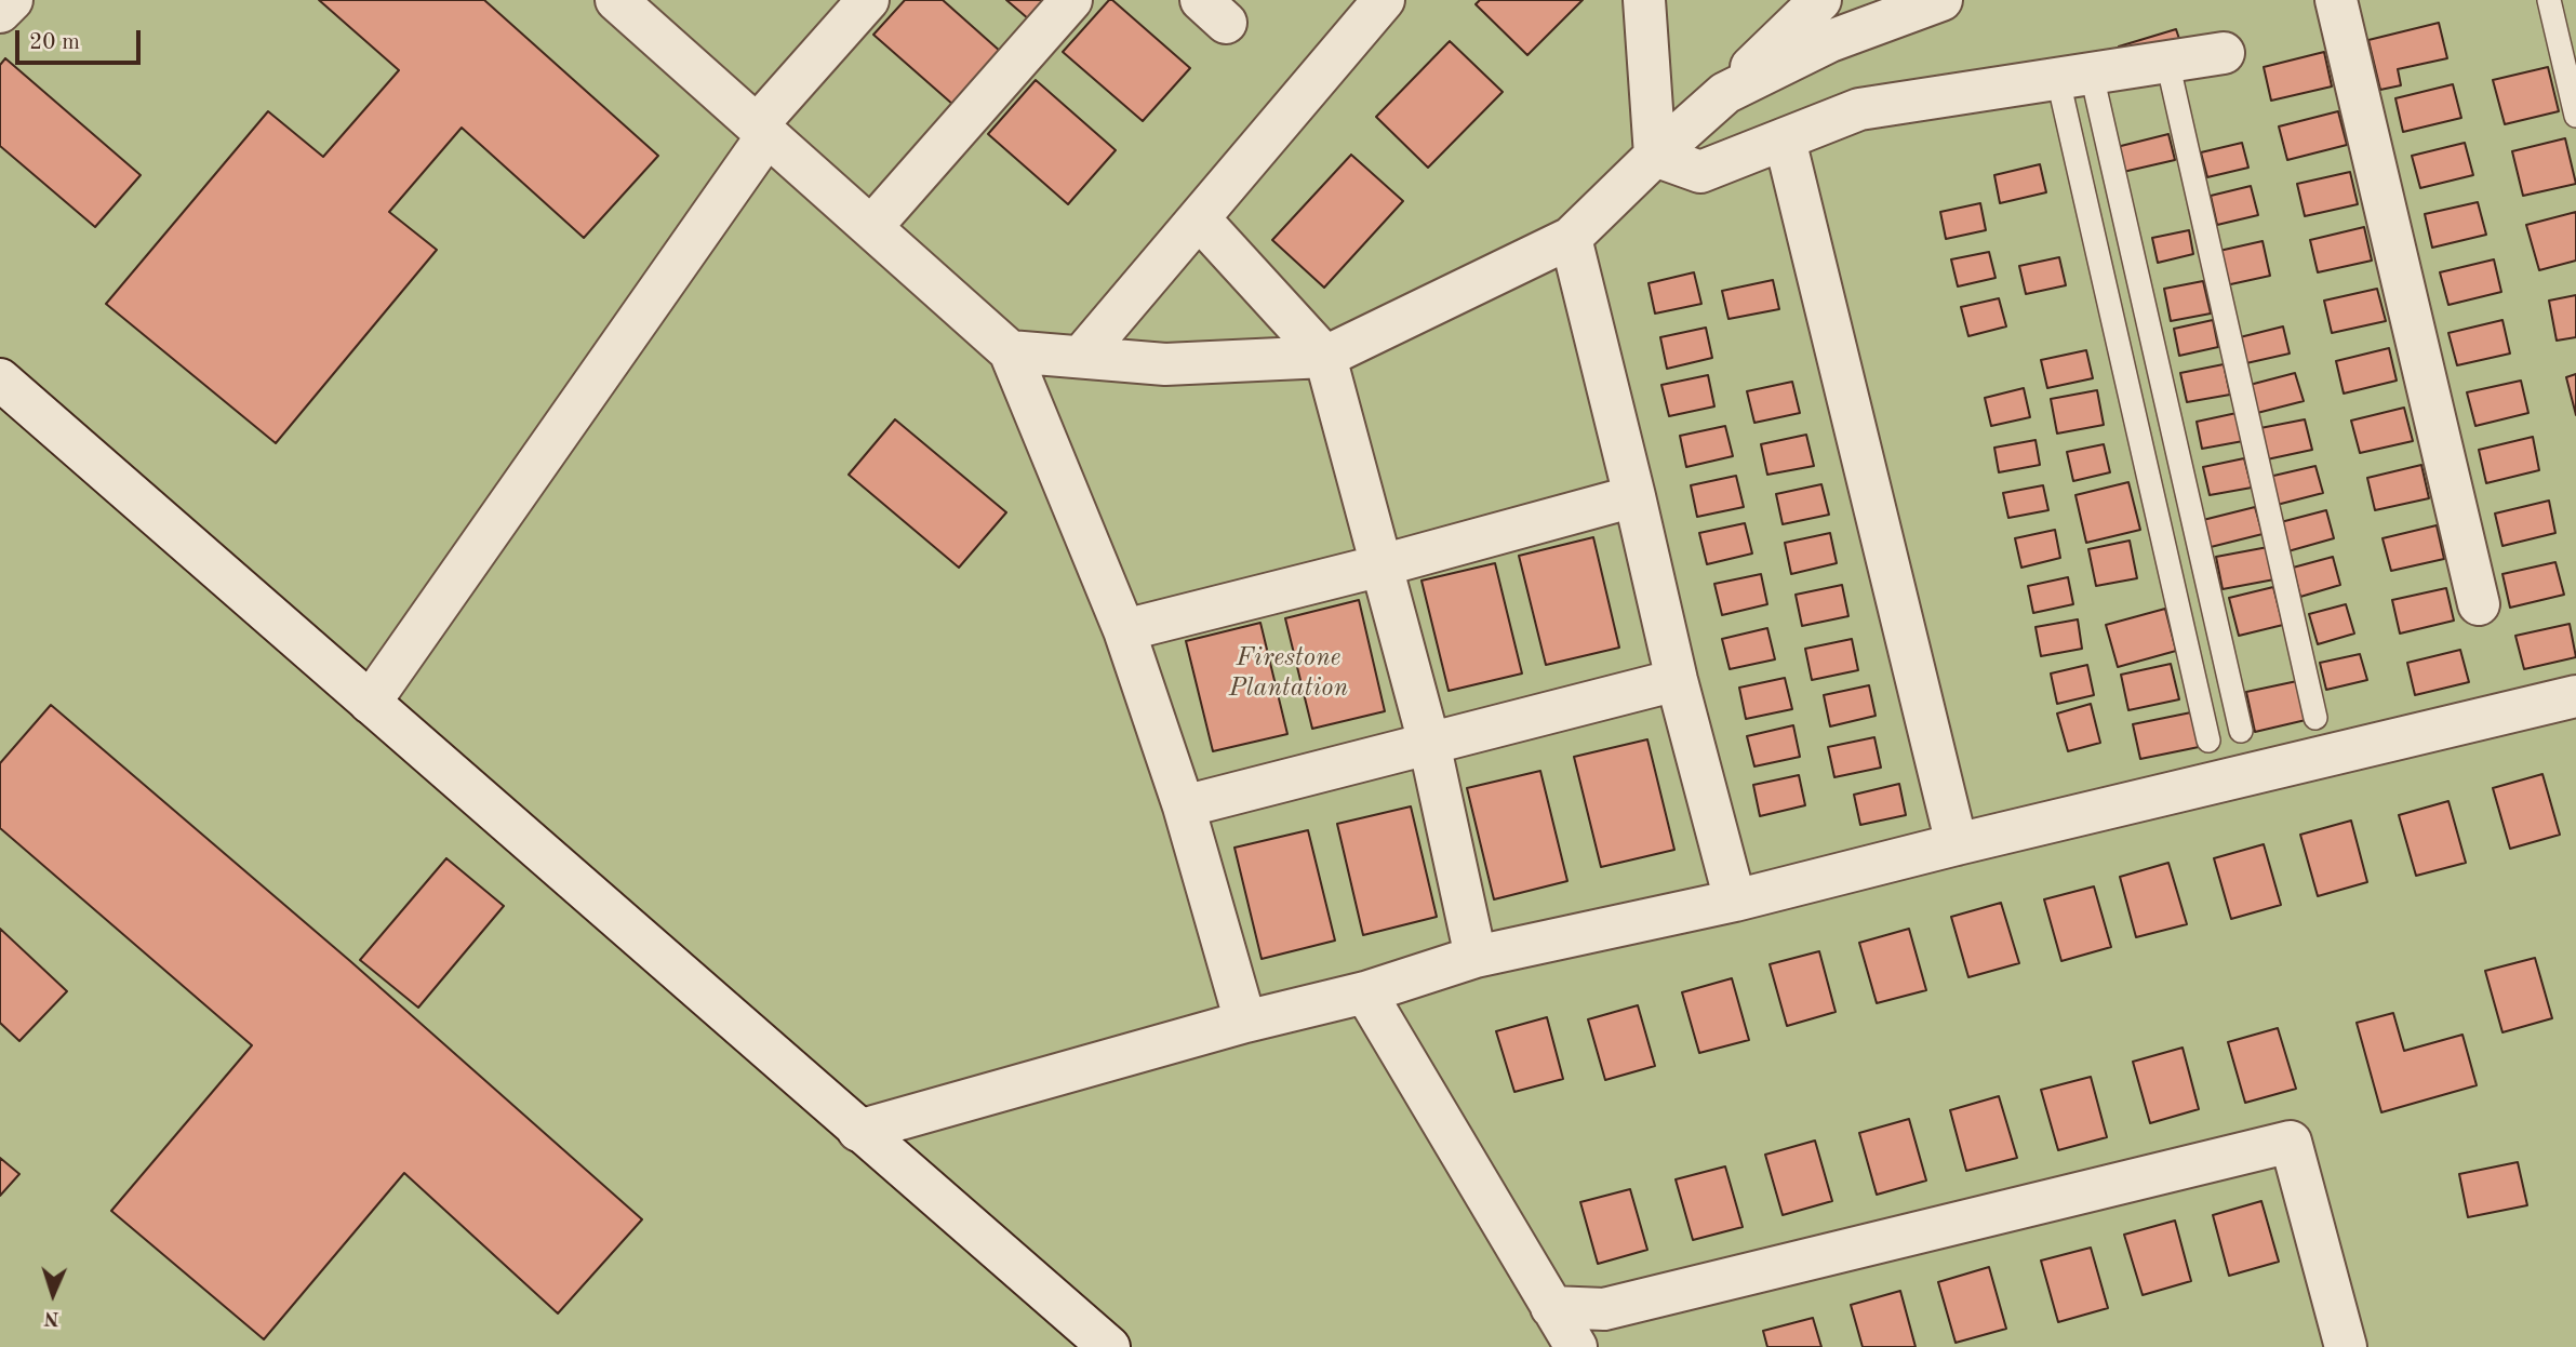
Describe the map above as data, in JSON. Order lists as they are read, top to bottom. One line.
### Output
{"parks":["Firestone Plantation"],"scale_bar":"20 m","north":"bottom"}
